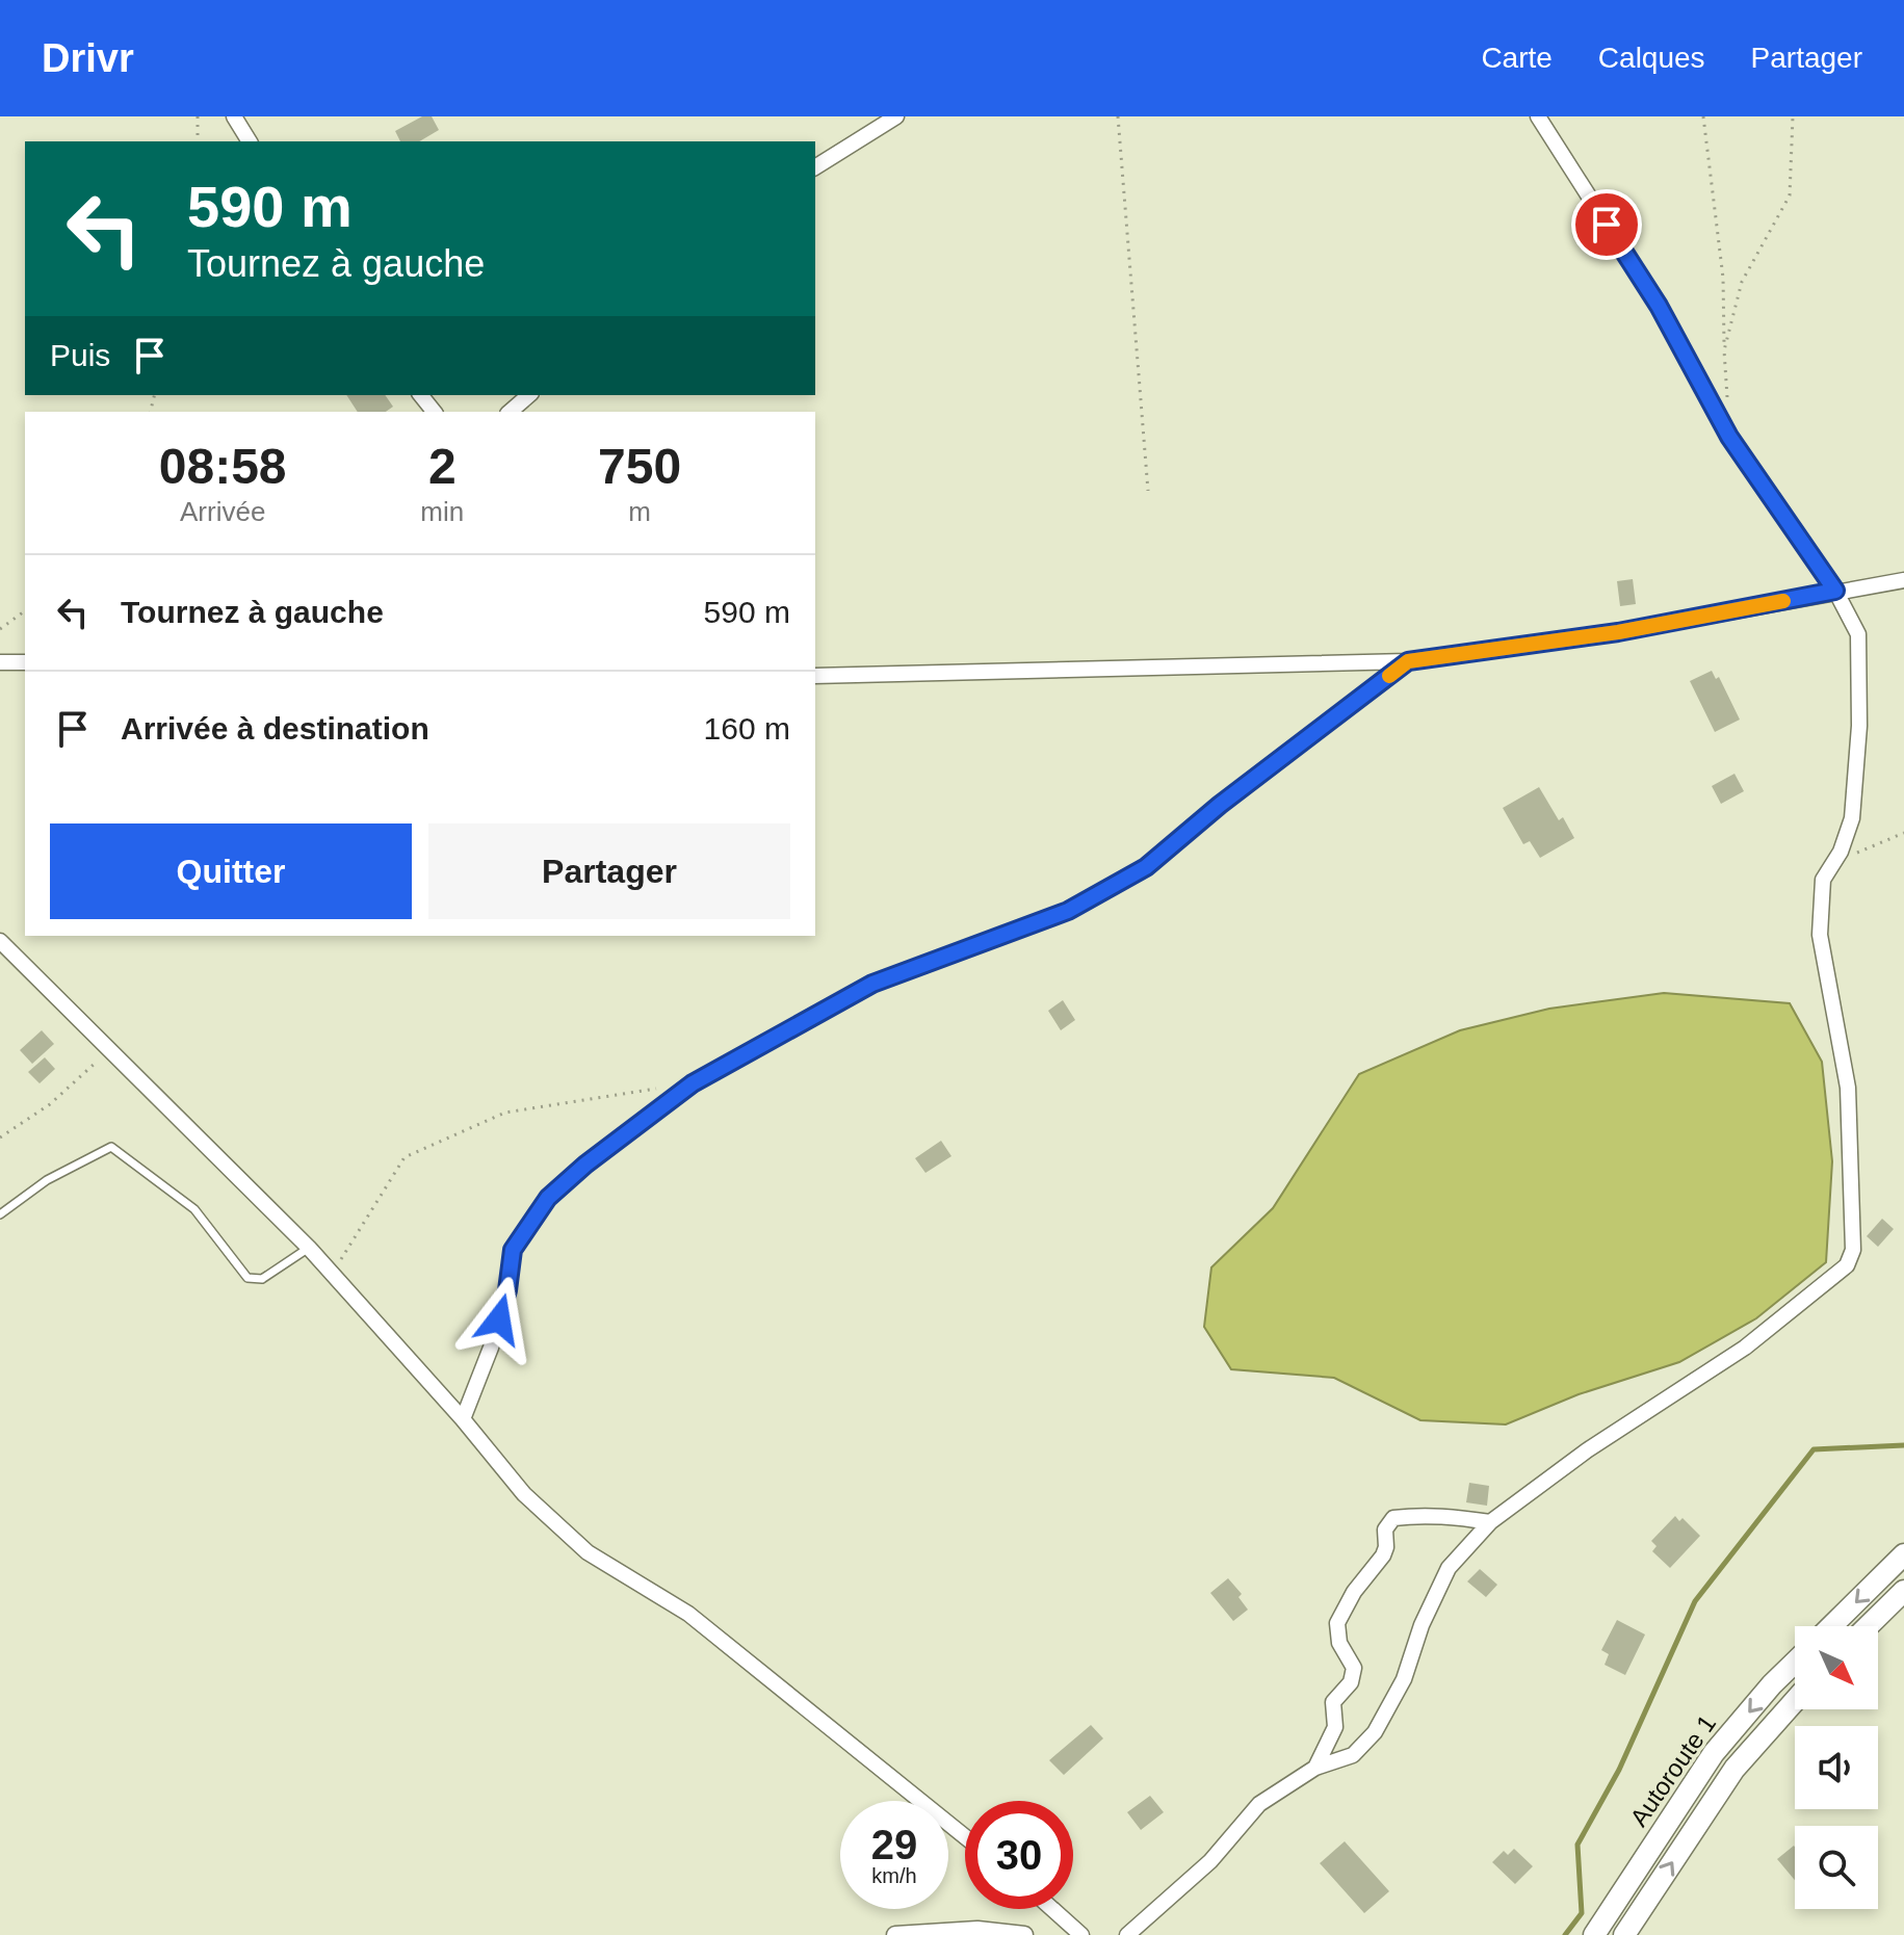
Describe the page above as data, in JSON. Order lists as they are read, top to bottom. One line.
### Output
{"streets":{"main road":["Autoroute 1"]},"north":"bottom right","page":{"header":"Drivr","nav":["Carte","Calques","Partager"],"turn":["590 m","Tournez à gauche"],"then":"Puis","eta":["08:58","Arrivée","2","min","750","m"],"list":[{"name":"Tournez à gauche","value":"590 m"},{"name":"Arrivée à destination","value":"160 m"}],"buttons":["Quitter","Partager"],"speed":"29 km/h","limit":"30"}}
